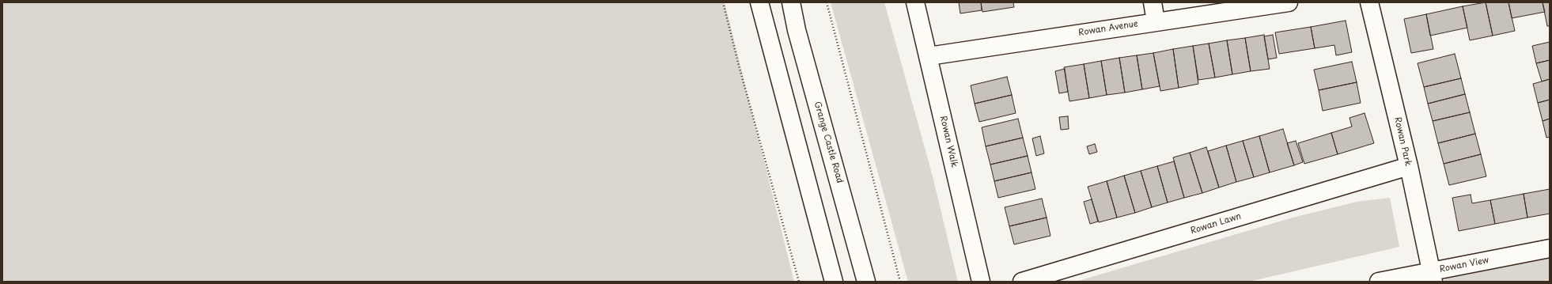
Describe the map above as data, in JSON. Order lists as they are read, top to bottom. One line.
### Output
{"streets":{"street":["Rowan Avenue","Rowan Walk","Rowan Park","Grange Castle Road","Rowan Lawn","Rowan View"]},"crossings":[["Rowan Avenue","Rowan Walk"],["Rowan Park","Rowan Lawn"],["Rowan Park","Rowan View"]]}
